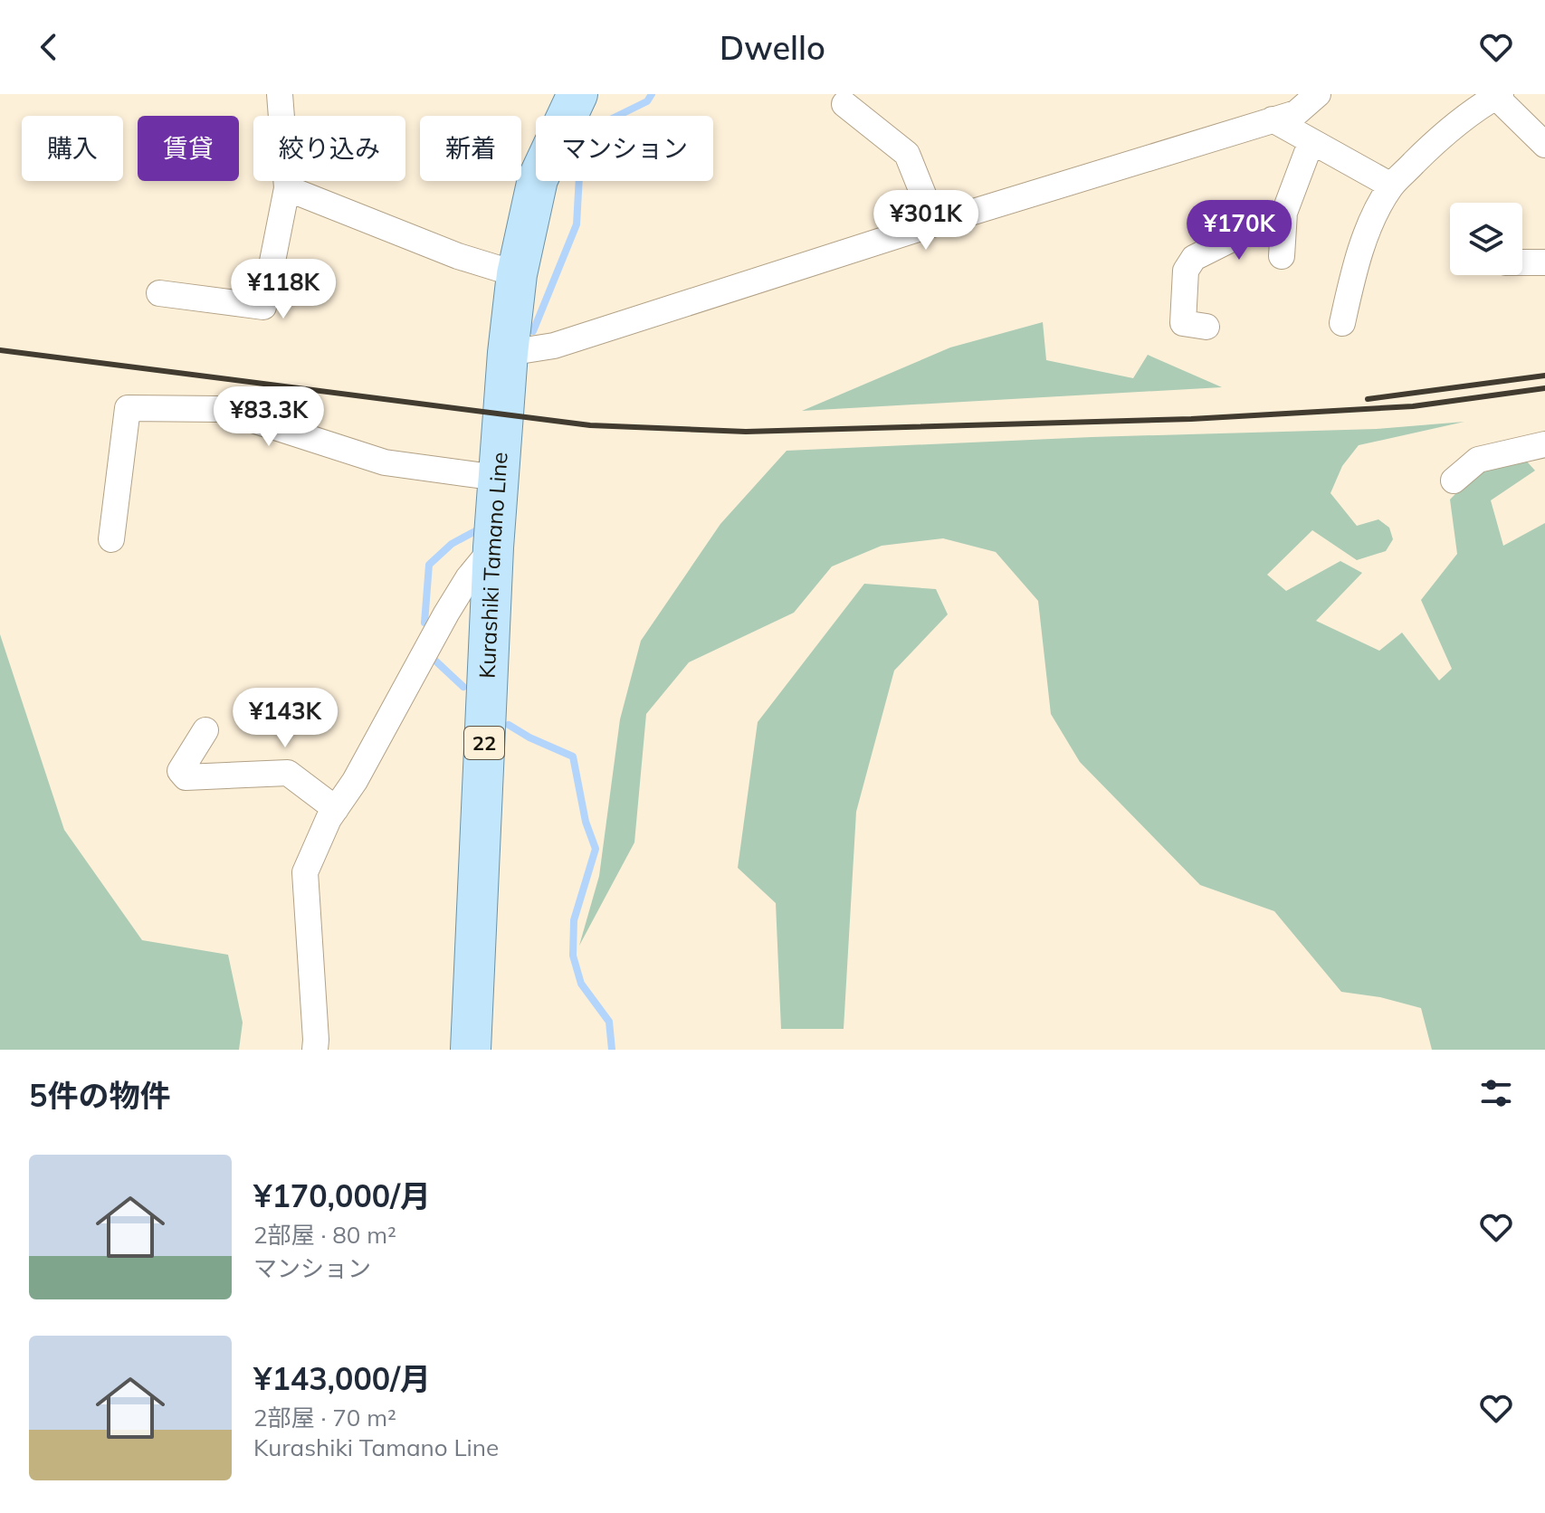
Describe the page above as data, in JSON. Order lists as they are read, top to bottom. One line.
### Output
{"streets":{"main road":["Kurashiki Tamano Line","22"]},"page":{"header":"Dwello","chip":["購入","賃貸","絞り込み","新着","マンション"],"price":["¥301K","¥170K","¥118K","¥83.3K","¥143K"],"heading":"5件の物件","list":[{"name":"¥170,000/月","note":"2部屋 · 80 m² · マンション"},{"name":"¥143,000/月","note":"2部屋 · 70 m² · Kurashiki Tamano Line"}]}}
